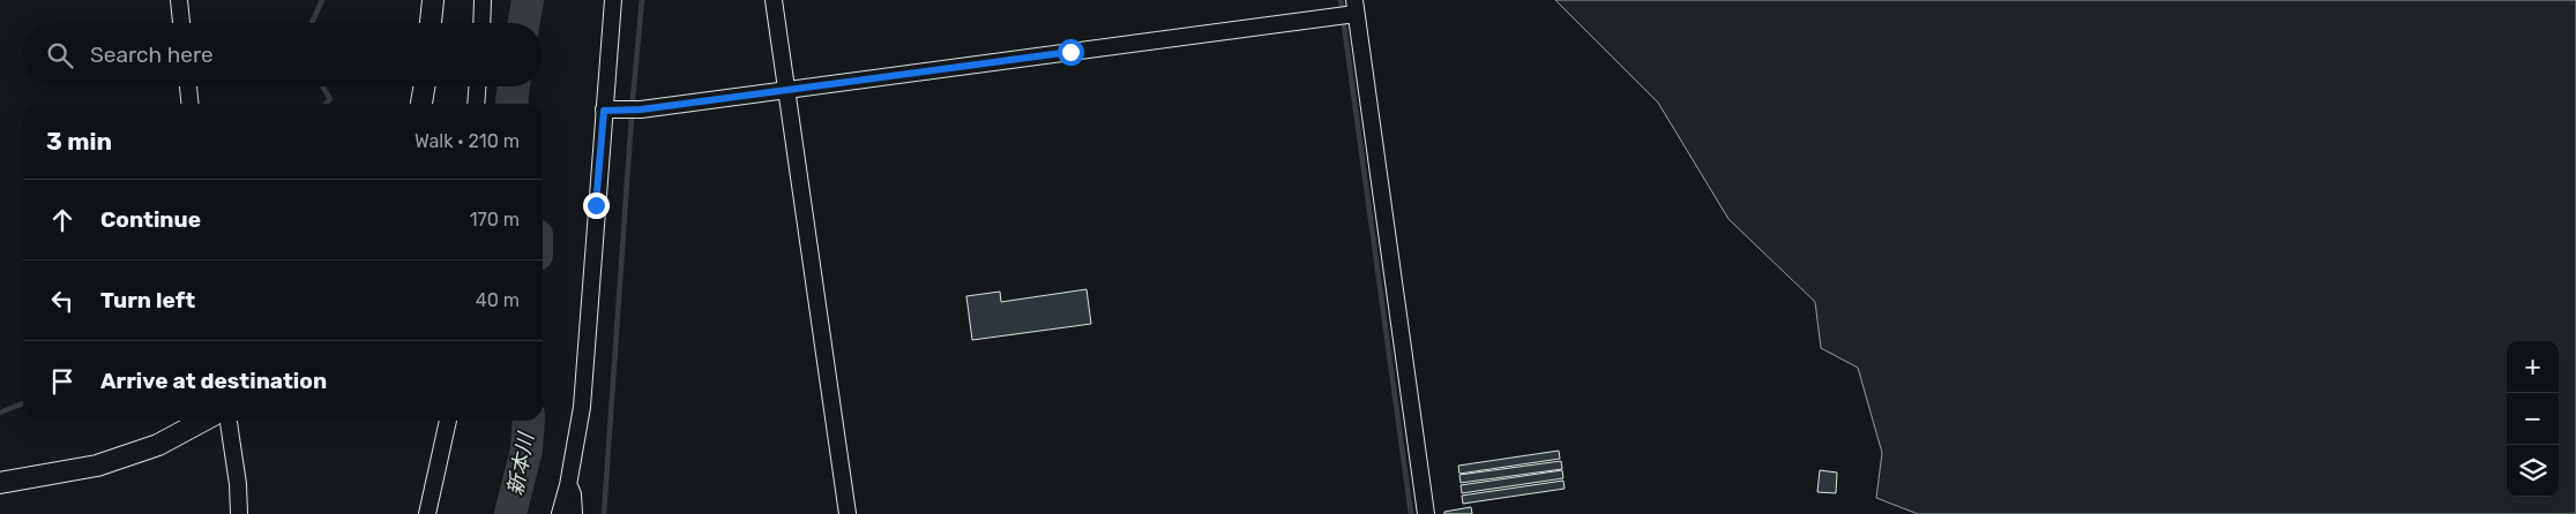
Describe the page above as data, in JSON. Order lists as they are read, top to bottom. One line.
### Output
{"water":["新本川"],"page":{"search":"Search here","heading":["3 min","Walk · 210 m"],"list":[["Continue","170 m"],["Turn left","40 m"],"Arrive at destination"],"map_buttons":["+","−"]}}
